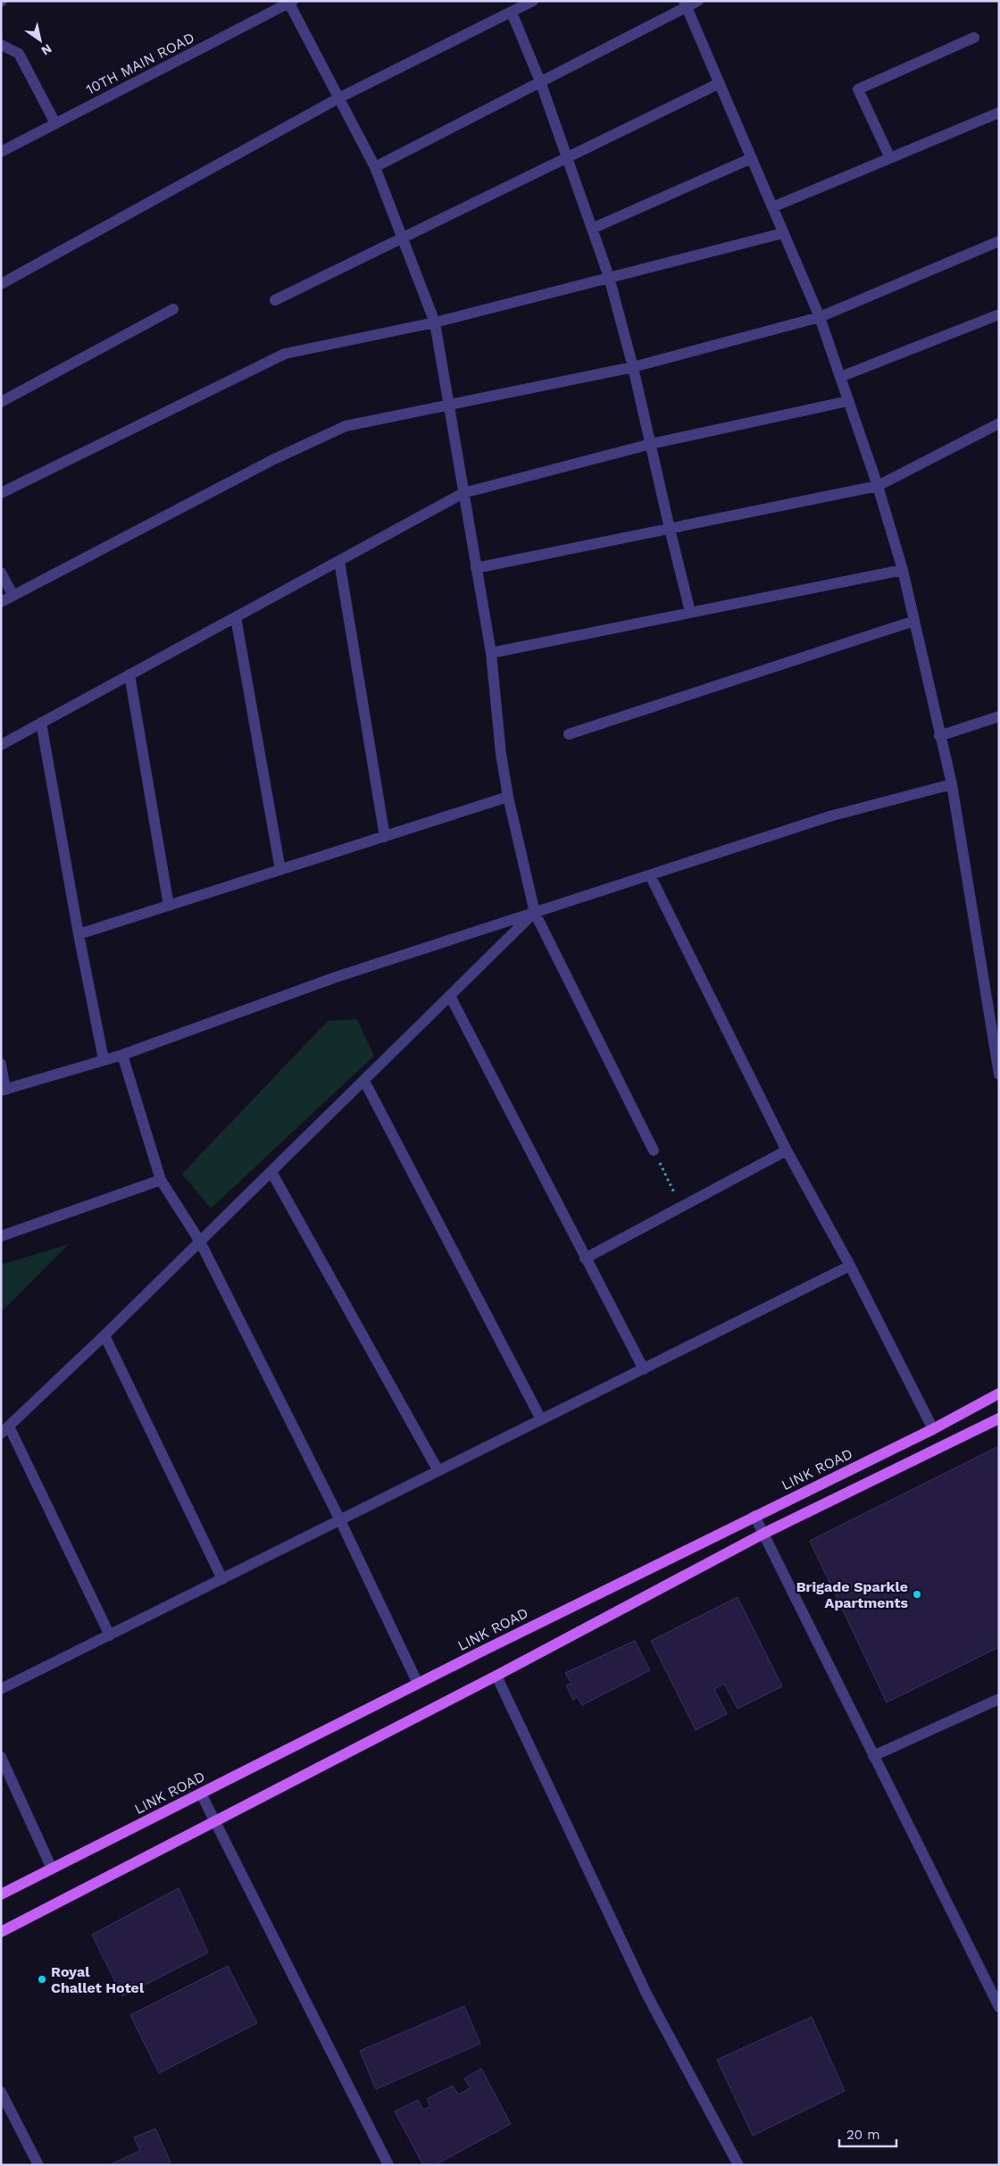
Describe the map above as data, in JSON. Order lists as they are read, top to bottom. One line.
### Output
{"streets":{"main road":["LINK ROAD"],"street":["10TH MAIN ROAD"]},"places":["Brigade Sparkle Apartments","Royal Challet Hotel"],"scale_bar":"20 m","north":"bottom right"}
